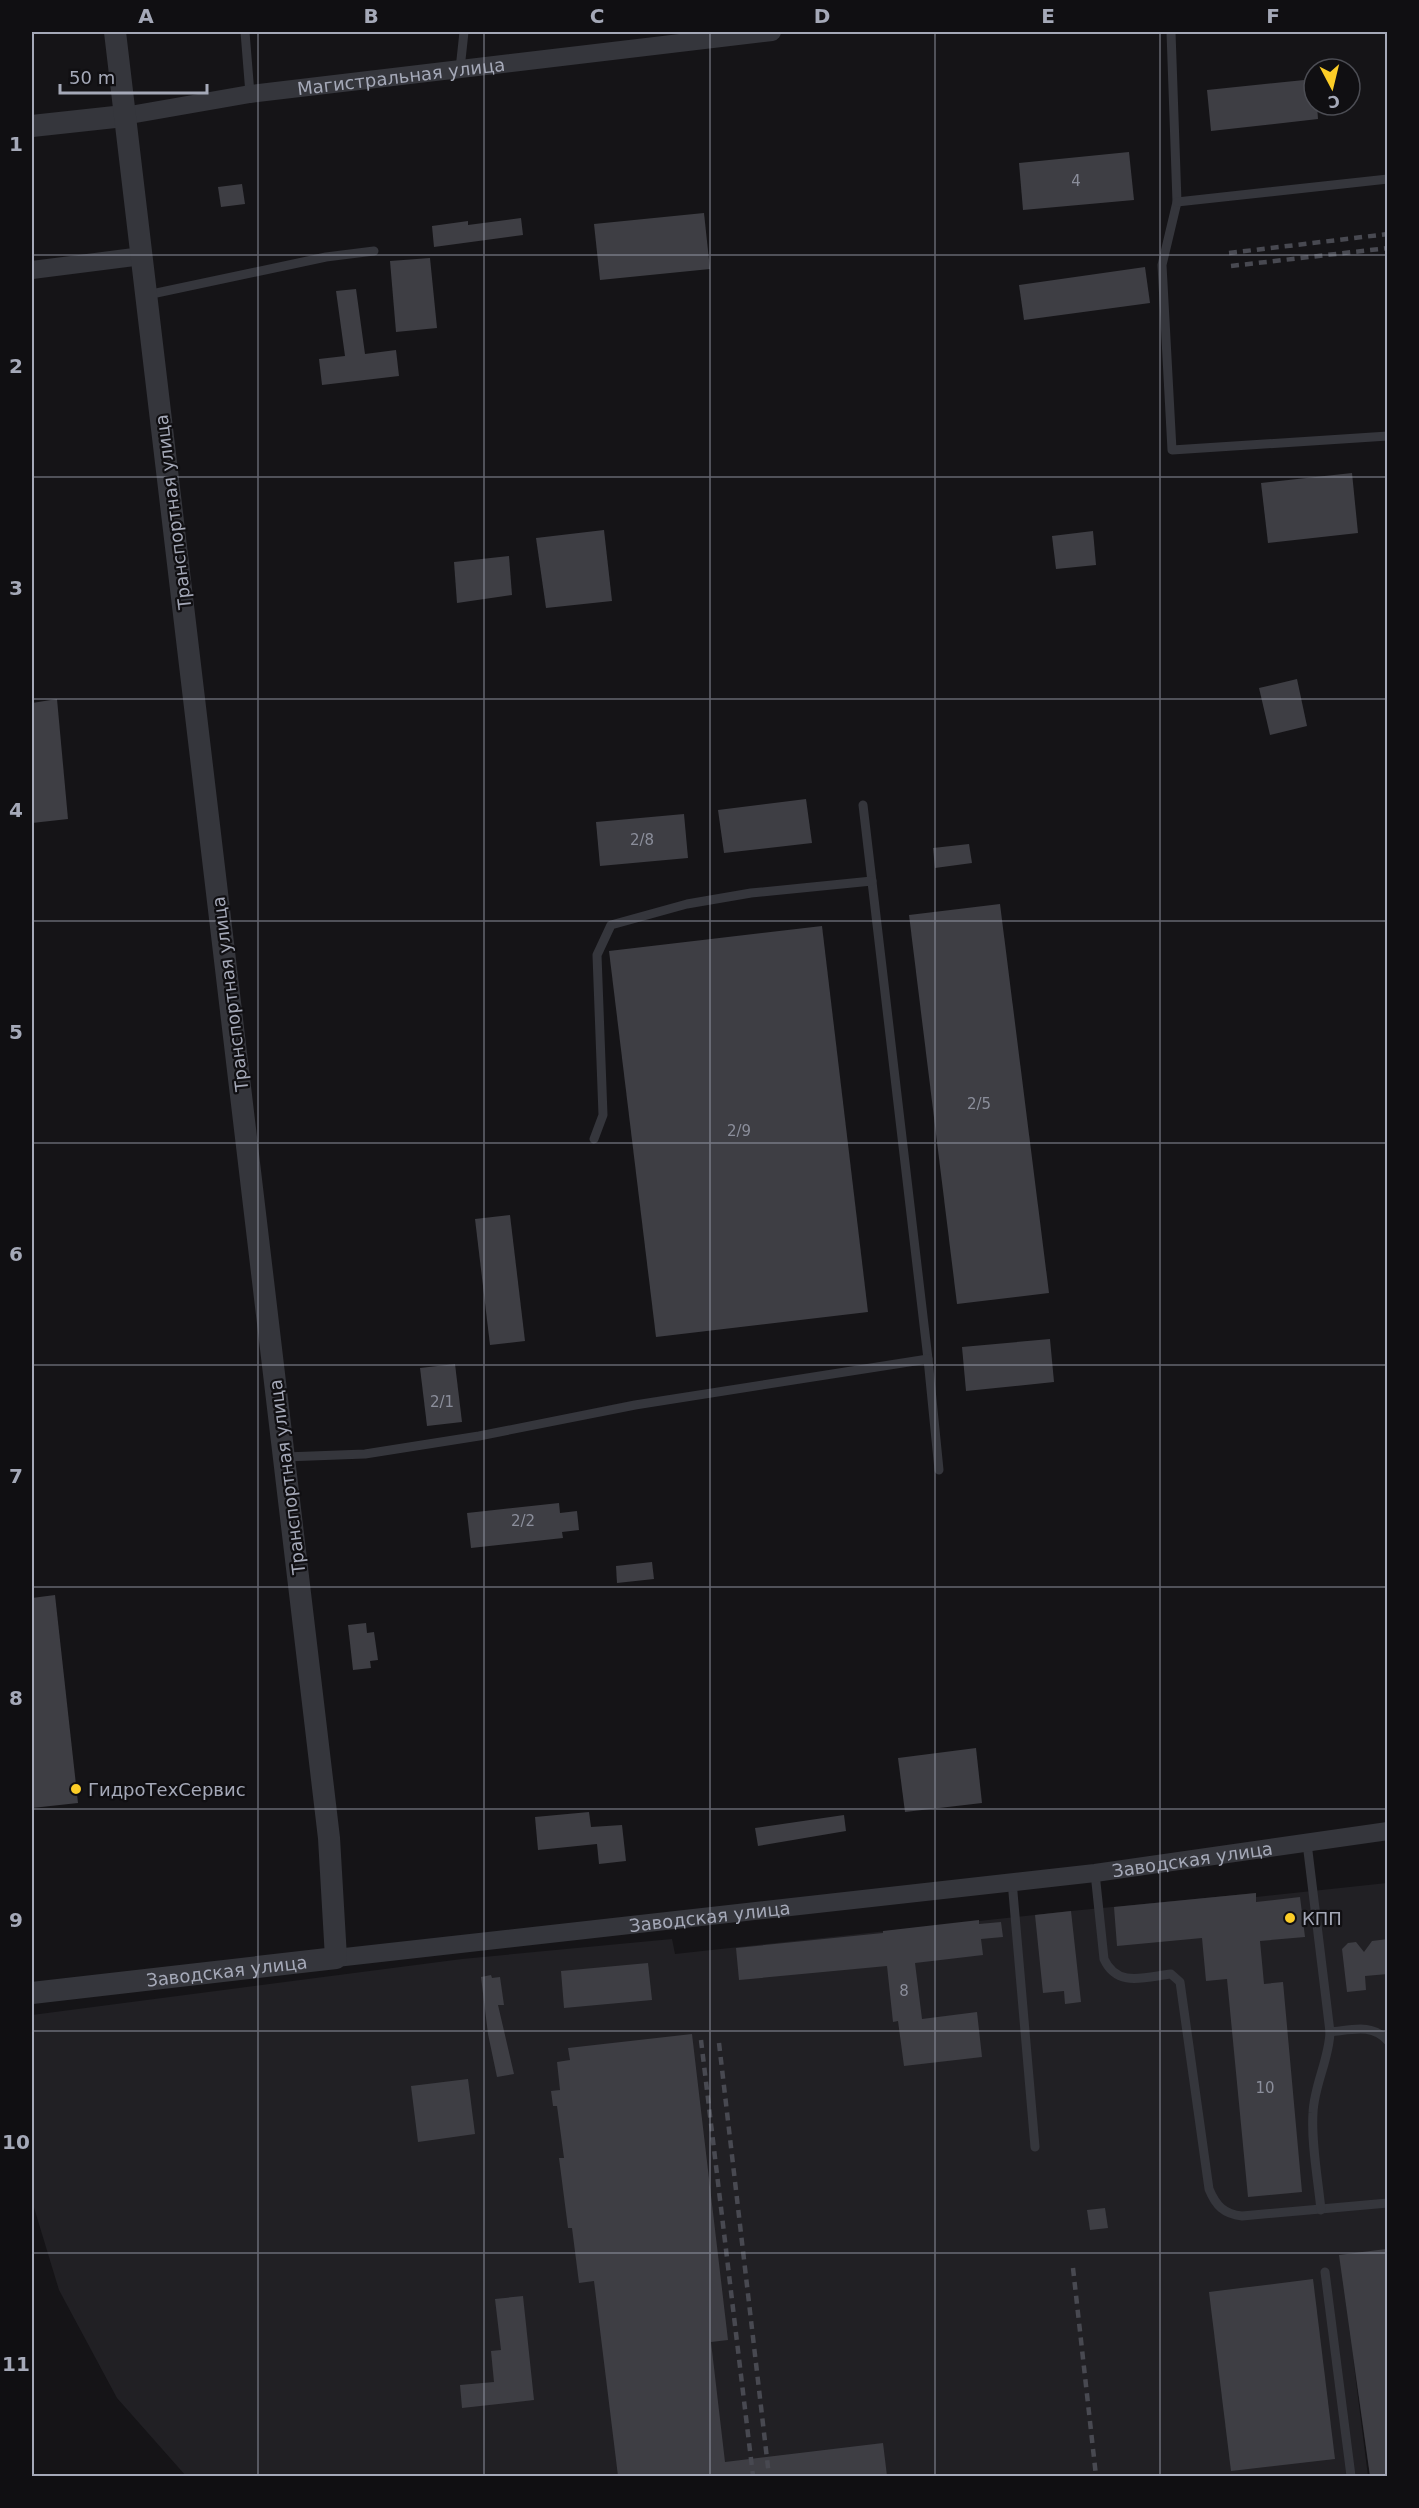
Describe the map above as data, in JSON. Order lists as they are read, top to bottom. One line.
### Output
{"streets":{"street":["Магистральная улица","Транспортная улица","Заводская улица"]},"crossings":[["Магистральная улица","Транспортная улица"],["Транспортная улица","Заводская улица"]],"places":["ГидроТехСервис","КПП"],"house_numbers":["4","2/8","2/5","2/9","2/1","2/2","8","10"],"scale_bar":"50 m","north":"bottom","grid":{"columns":["A","B","C","D","E","F"],"rows":["1","2","3","4","5","6","7","8","9","10","11"]}}
